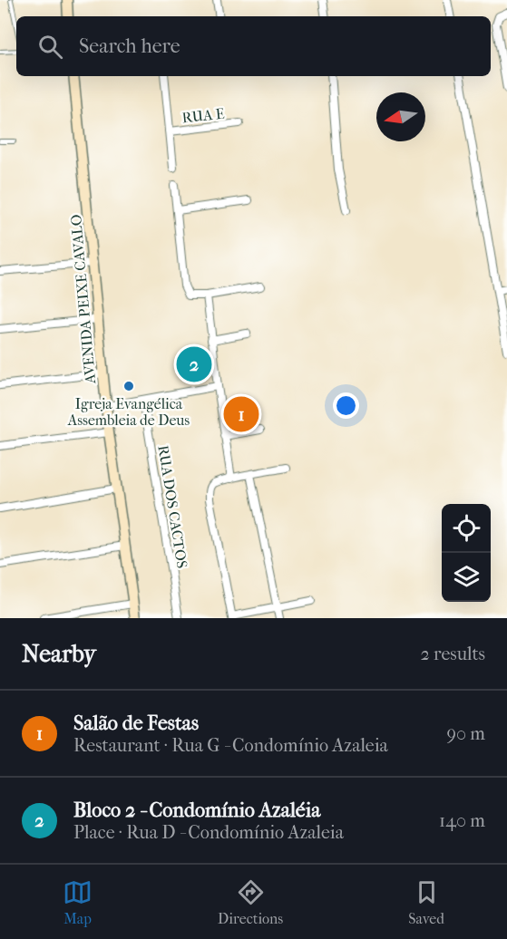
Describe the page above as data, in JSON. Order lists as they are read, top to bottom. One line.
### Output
{"streets":{"street":["RUA E","AVENIDA PEIXE CAVALO","RUA DOS CACTOS"]},"places":["Igreja Evangélica Assembleia de Deus"],"north":"left","page":{"search":"Search here","pins":["2","1"],"heading":["Nearby","2 results"],"list":[{"mark":"1","name":"Salão de Festas","note":"Restaurant · Rua G - Condomínio Azaleia","value":"90 m"},{"mark":"2","name":"Bloco 2 - Condomínio Azaléia","note":"Place · Rua D - Condomínio Azaleia","value":"140 m"}],"nav":["Map","Directions","Saved"]}}
